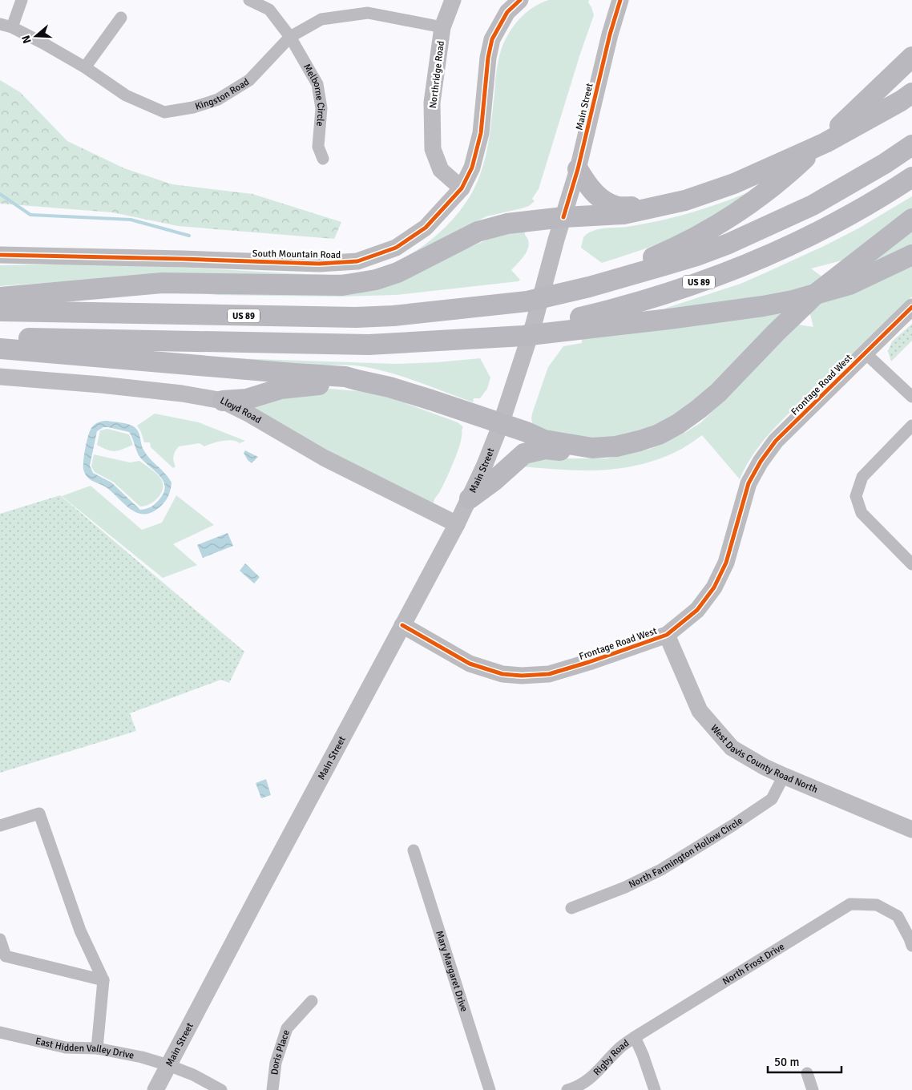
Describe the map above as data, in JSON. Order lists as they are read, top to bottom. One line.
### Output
{"streets":{"highway":["US 89"],"street":["Northridge Road","Kingston Road","Melborne Circle","Main Street","South Mountain Road","Frontage Road West","Lloyd Road","West Davis County Road North","North Farmington Hollow Circle","North Frost Drive","Mary Margaret Drive","East Hidden Valley Drive","Doris Place","Rigby Road"]},"crossings":[["Northridge Road","Kingston Road"],["Northridge Road","South Mountain Road"],["Kingston Road","Melborne Circle"],["Main Street","Frontage Road West"],["Main Street","Lloyd Road"],["Main Street","East Hidden Valley Drive"],["Frontage Road West","West Davis County Road North"],["West Davis County Road North","North Farmington Hollow Circle"],["North Frost Drive","Rigby Road"]],"scale_bar":"50 m","north":"left"}
